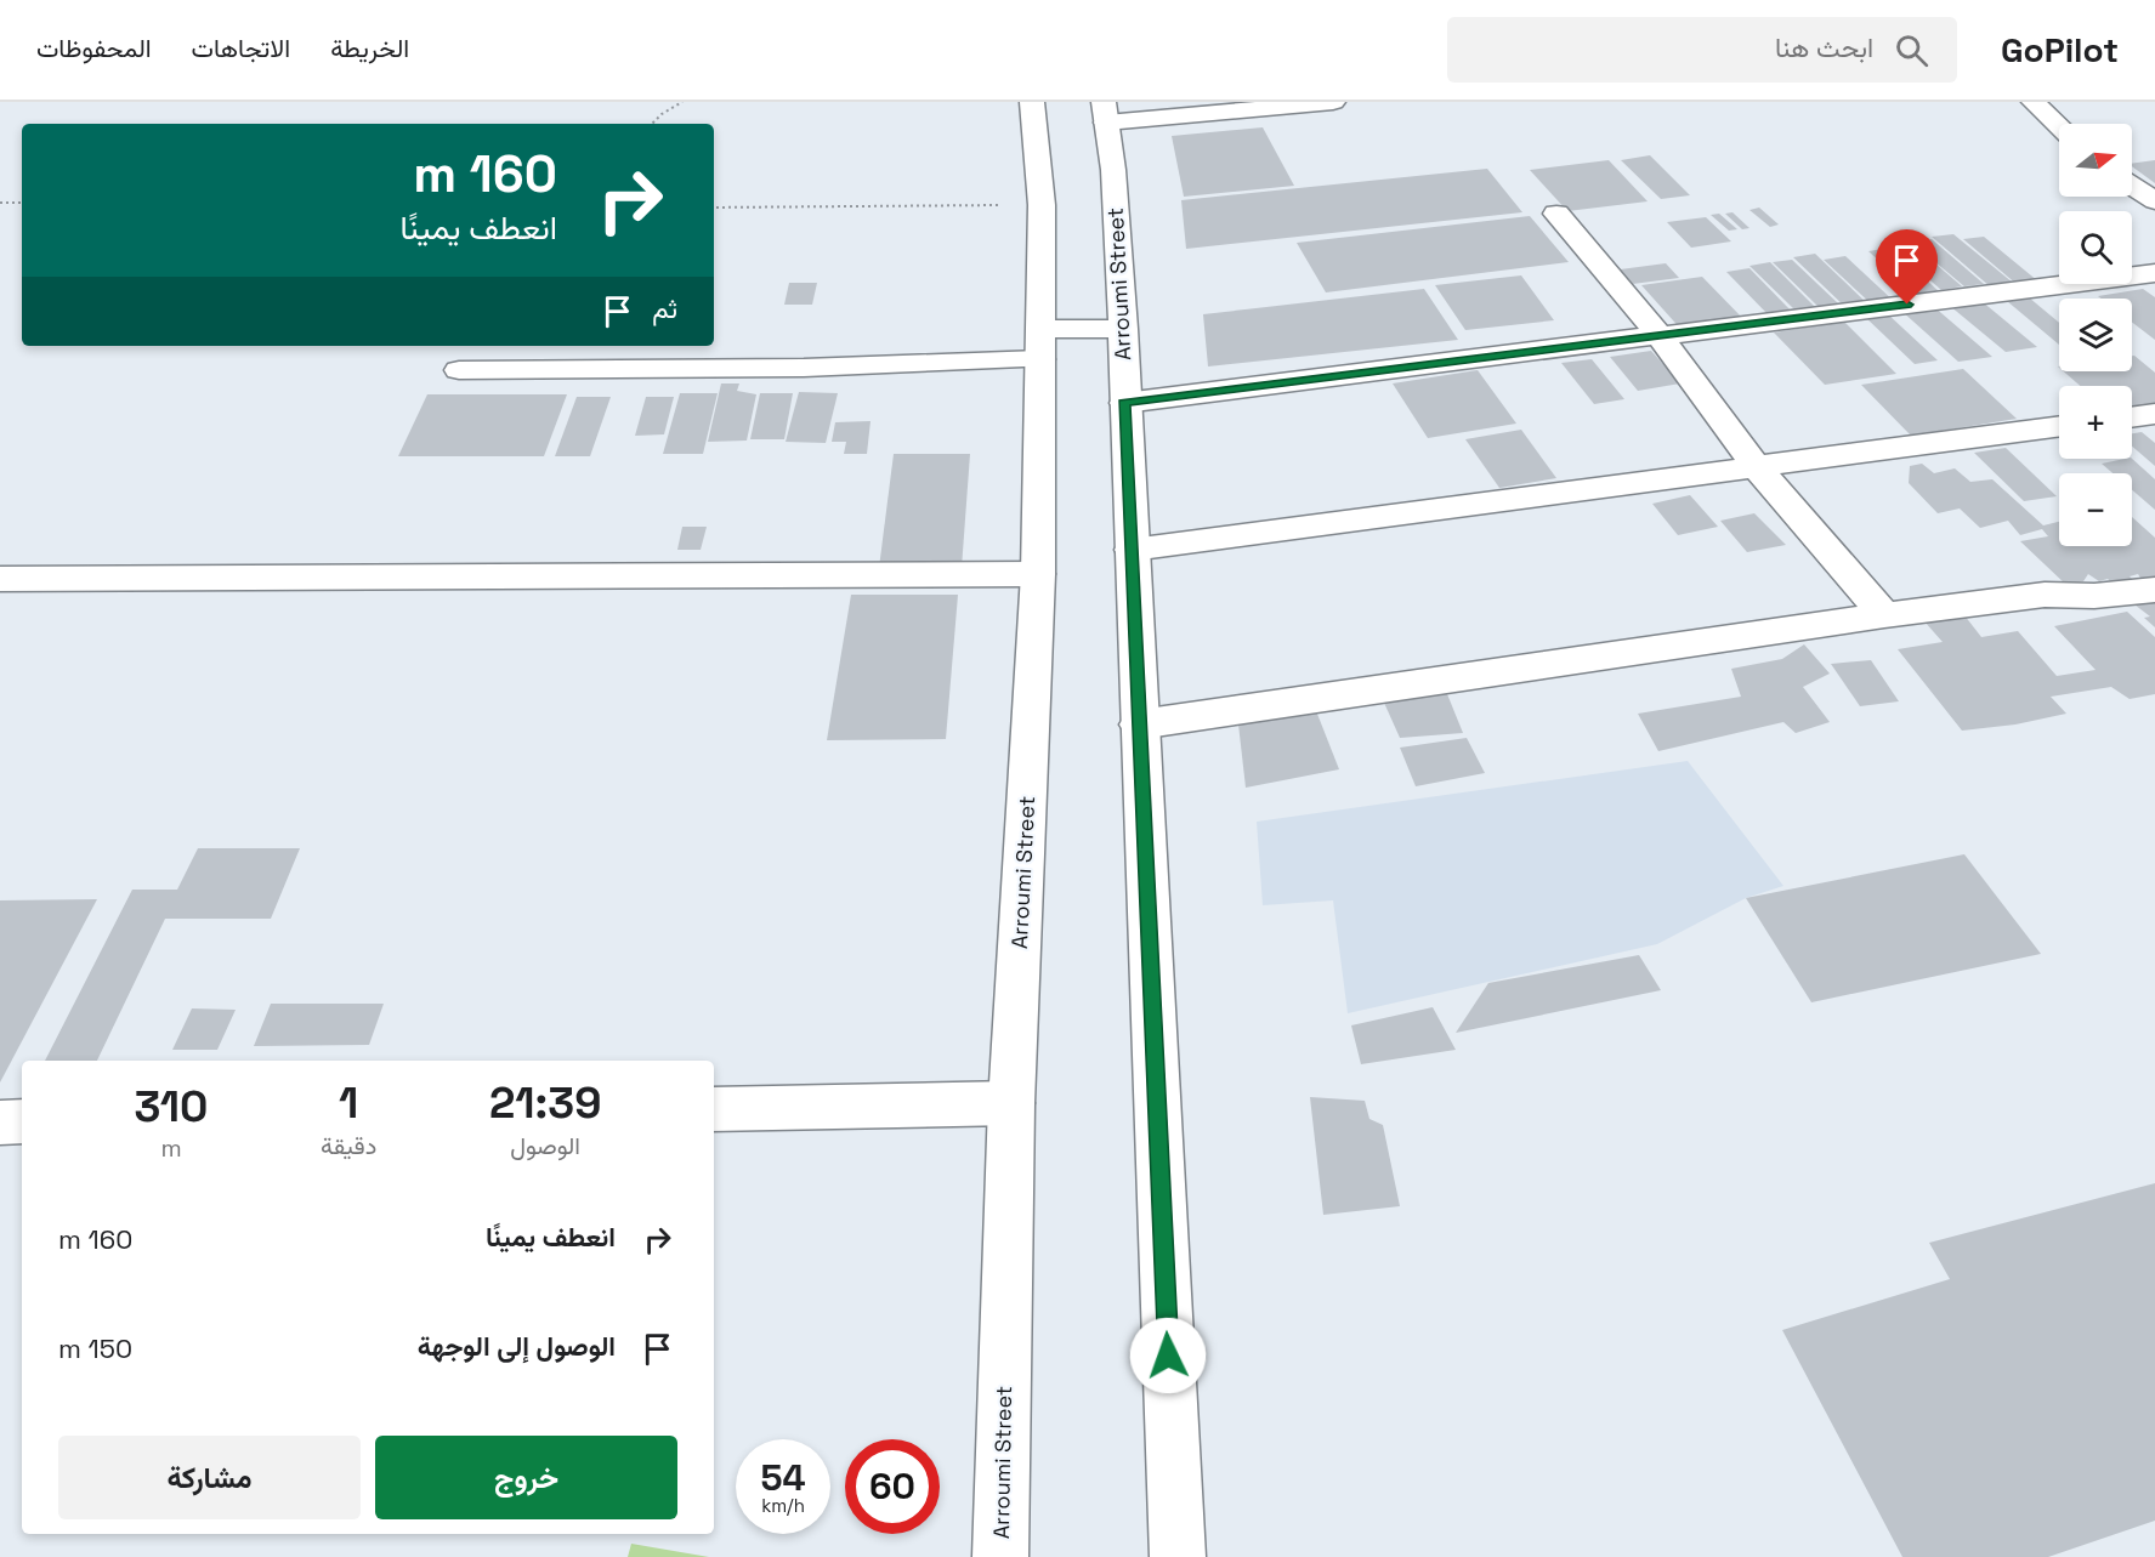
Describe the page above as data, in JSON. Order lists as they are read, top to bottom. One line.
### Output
{"streets":{"street":["Arroumi Street"]},"north":"right","page":{"header":"GoPilot","search":"ابحث هنا","nav":["الخريطة","الاتجاهات","المحفوظات"],"map_buttons":["+","−"],"turn":["160 m","انعطف يمينًا"],"then":"ثم","eta":["21:39","الوصول","1","دقيقة","310","m"],"list":[{"name":"انعطف يمينًا","value":"160 m"},{"name":"الوصول إلى الوجهة","value":"150 m"}],"buttons":["خروج","مشاركة"],"speed":"54 km/h","limit":"60"}}
